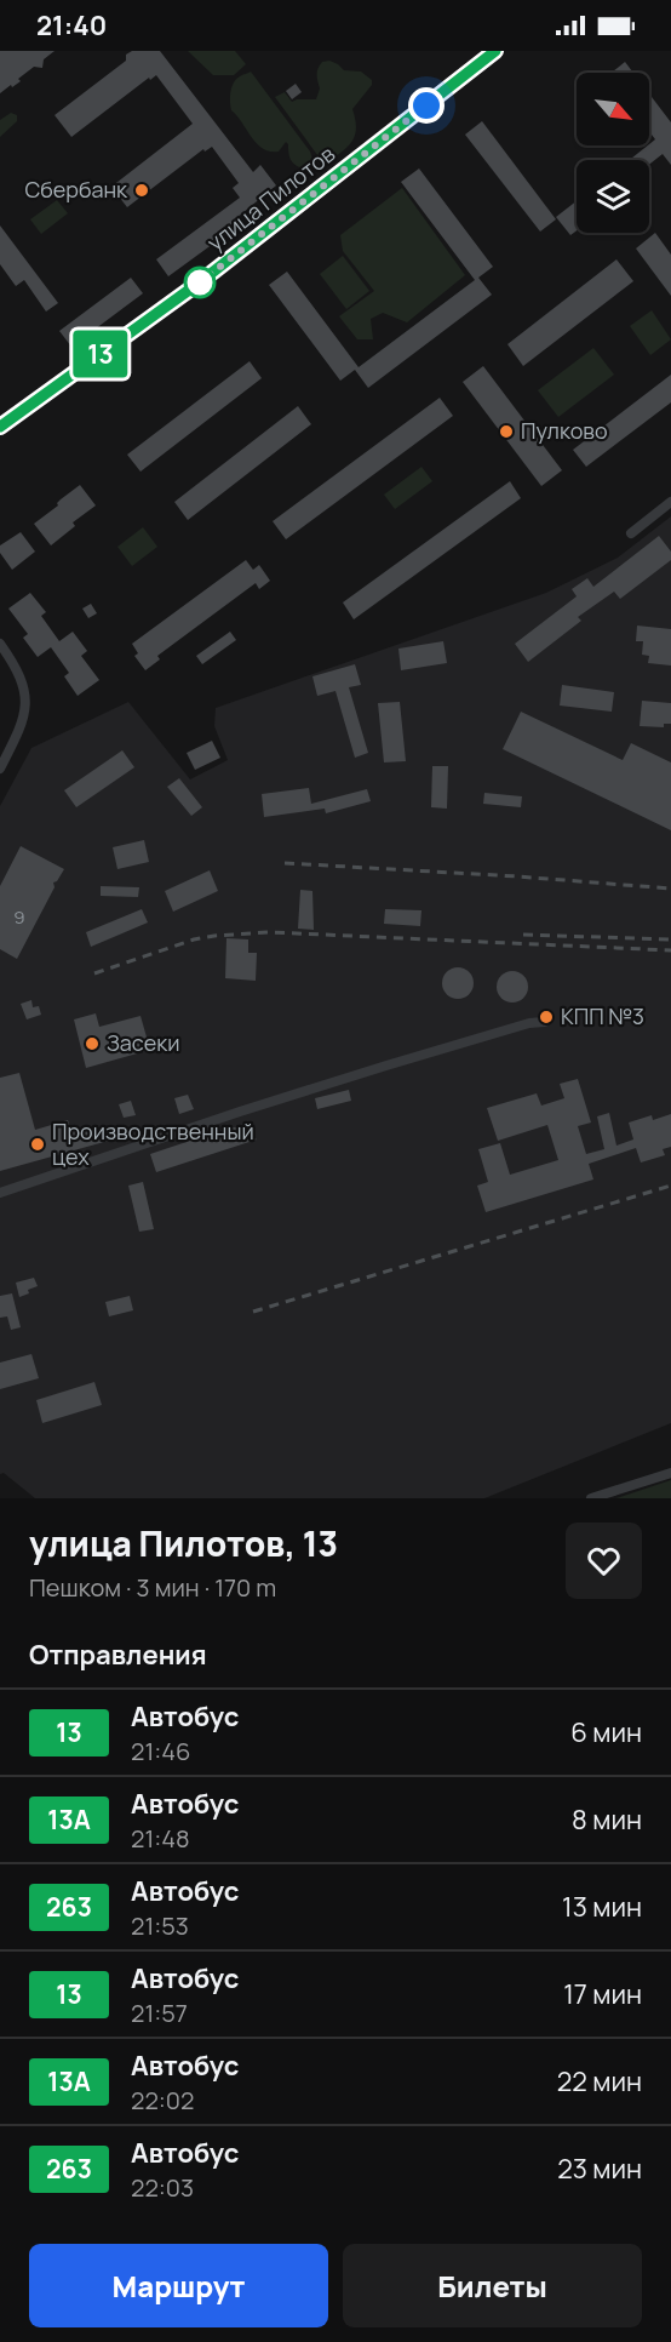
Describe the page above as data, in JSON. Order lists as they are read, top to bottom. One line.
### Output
{"streets":{"street":["улица Пилотов"]},"places":["Сбербанк","Пулково","КПП №3","Засеки","Производственный цех"],"lines":["bus line 13"],"house_numbers":["9"],"north":"bottom right","page":{"status":"21:40","on_map":"13","heading":[["улица Пилотов, 13","Пешком · 3 мин · 170 m"],"Отправления"],"list":[{"mark":"13","name":"Автобус","note":"21:46","value":"6 мин"},{"mark":"13А","name":"Автобус","note":"21:48","value":"8 мин"},{"mark":"263","name":"Автобус","note":"21:53","value":"13 мин"},{"mark":"13","name":"Автобус","note":"21:57","value":"17 мин"},{"mark":"13А","name":"Автобус","note":"22:02","value":"22 мин"},{"mark":"263","name":"Автобус","note":"22:03","value":"23 мин"}],"buttons":["Маршрут","Билеты"]}}
